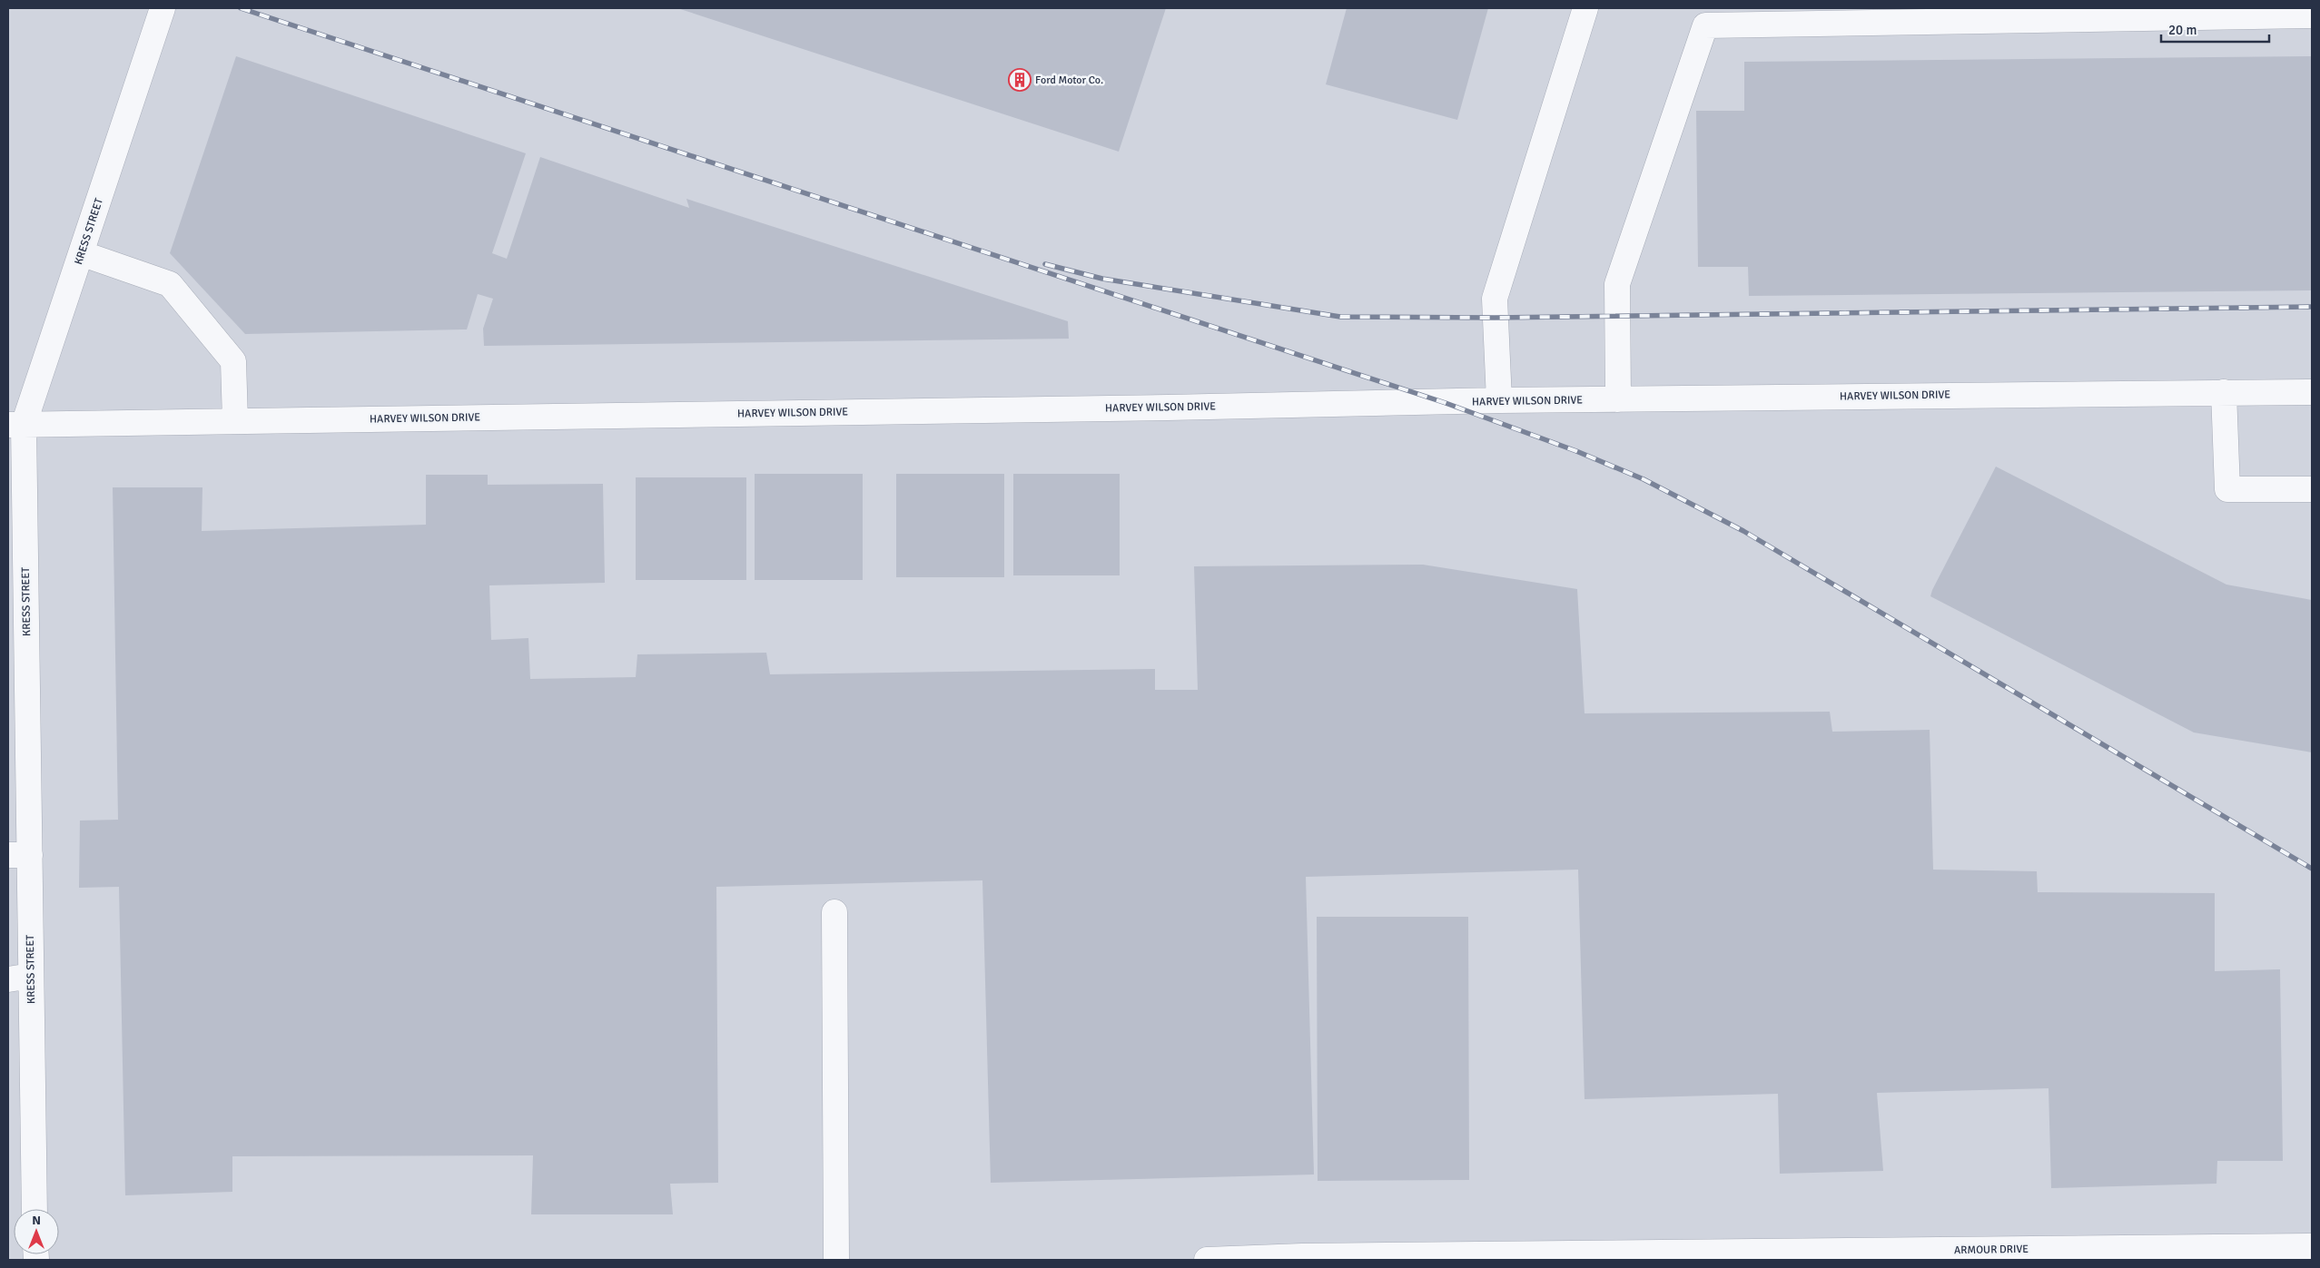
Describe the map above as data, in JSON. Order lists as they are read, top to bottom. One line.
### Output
{"streets":{"street":["KRESS STREET","HARVEY WILSON DRIVE","ARMOUR DRIVE"]},"crossings":[["KRESS STREET","HARVEY WILSON DRIVE"]],"places":{"building":["Ford Motor Co."]},"scale_bar":"20 m","north":"top"}
